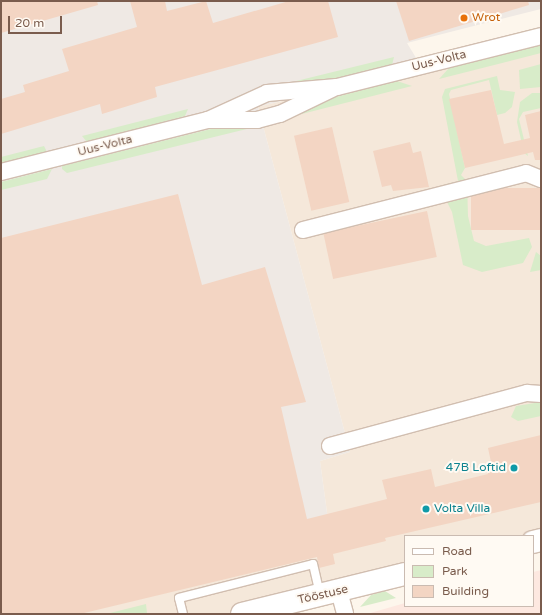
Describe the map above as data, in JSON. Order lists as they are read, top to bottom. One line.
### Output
{"streets":{"street":["Uus-Volta","Tööstuse"]},"places":["Wrot","47B Loftid","Volta Villa"],"legend":["Road","Park","Building"],"scale_bar":"20 m"}
